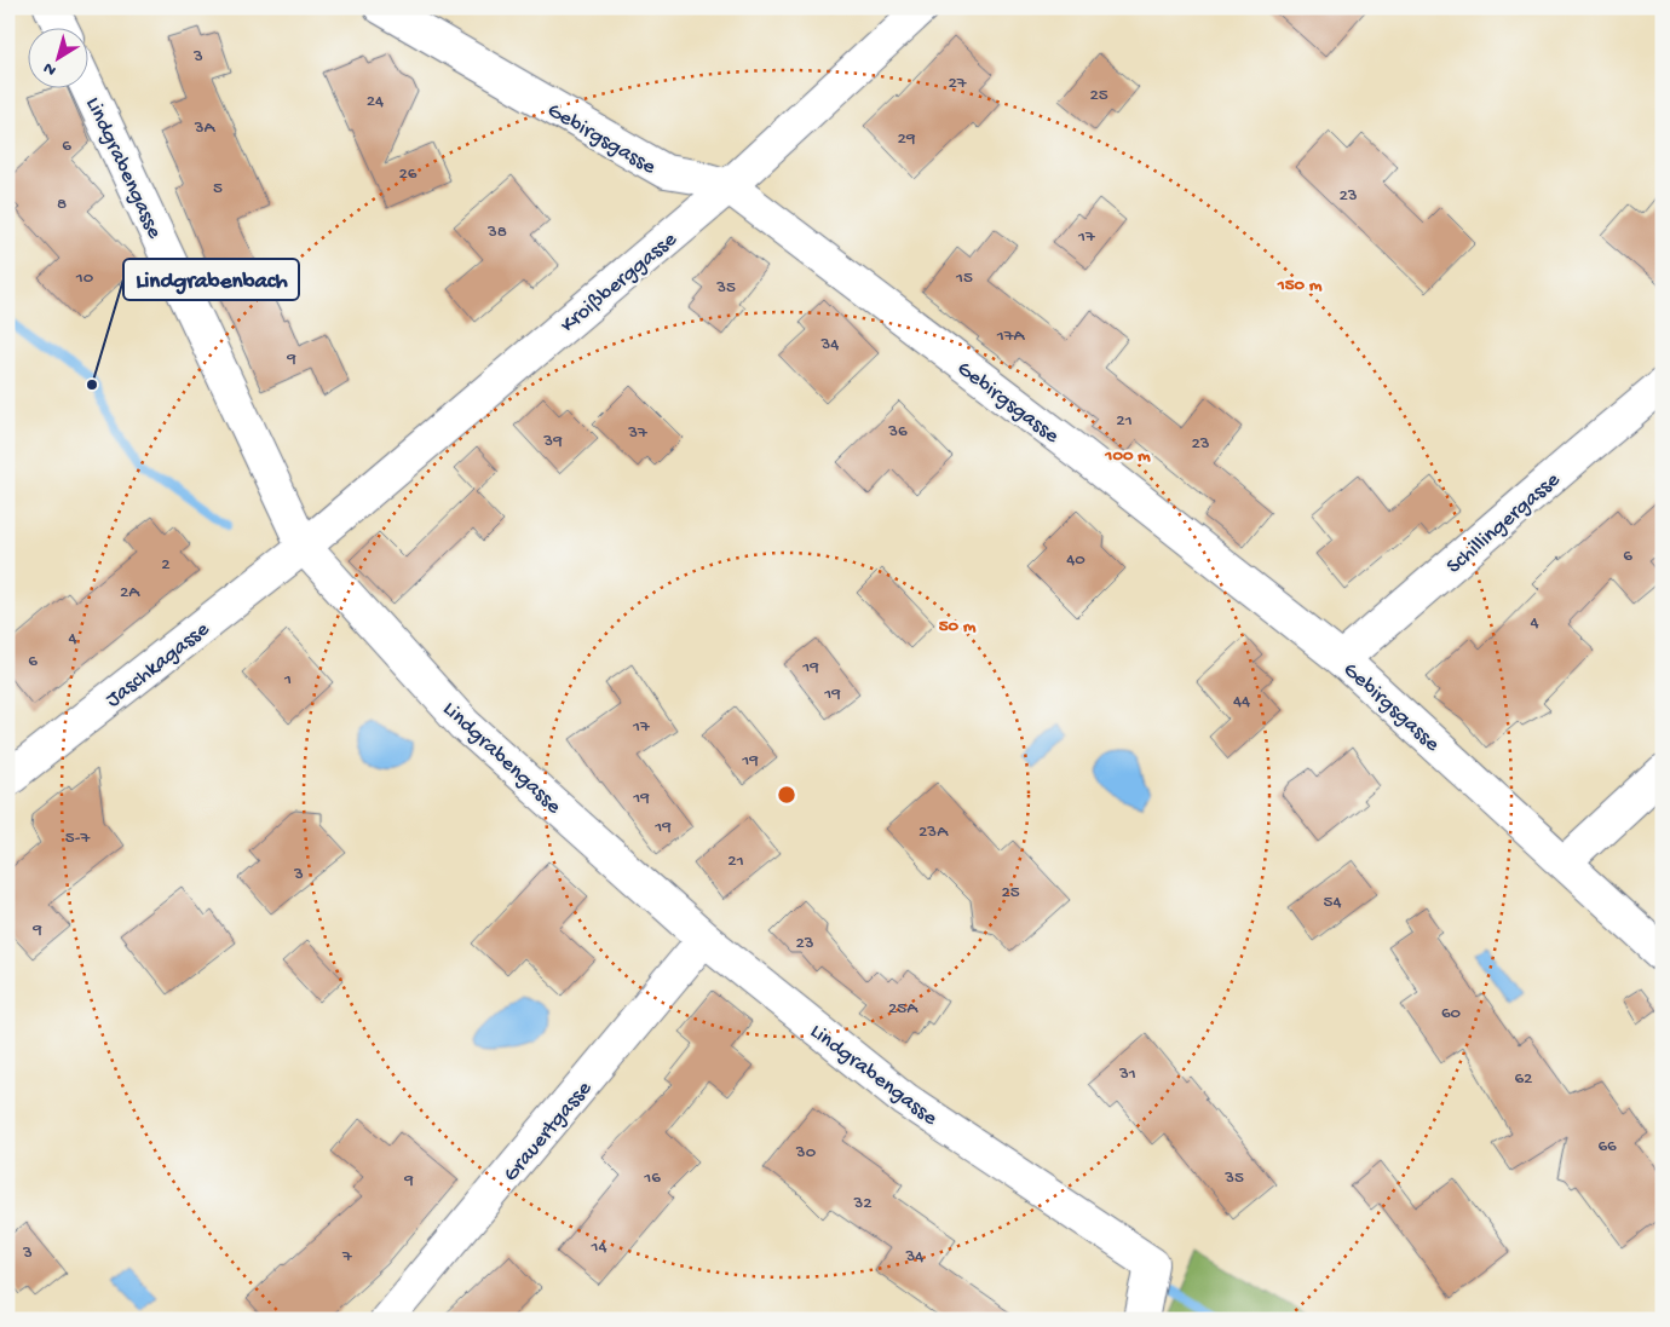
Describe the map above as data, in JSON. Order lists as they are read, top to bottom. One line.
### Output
{"streets":{"street":["Gebirgsgasse","Lindgrabengasse","Kroißberggasse","Schillingergasse","Jaschkagasse","Grauertgasse"]},"crossings":[["Gebirgsgasse","Kroißberggasse"],["Gebirgsgasse","Schillingergasse"],["Lindgrabengasse","Kroißberggasse"],["Lindgrabengasse","Jaschkagasse"],["Lindgrabengasse","Grauertgasse"],["Kroißberggasse","Jaschkagasse"]],"places":["Lindgrabenbach"],"house_numbers":["3","27","25","24","3A","29","6","26","5","23","8","38","17","10","15","35","17A","34","9","21","36","37","39","23","6","40","2","2A","4","4","6","19","1","19","44","17","19","19","19","23A","5-7","21","3","25","54","9","23","25A","60","31","62","66","30","16","35","9","32","14","3","7","34"],"north":"bottom left","rings":["150 m","100 m","50 m"]}
